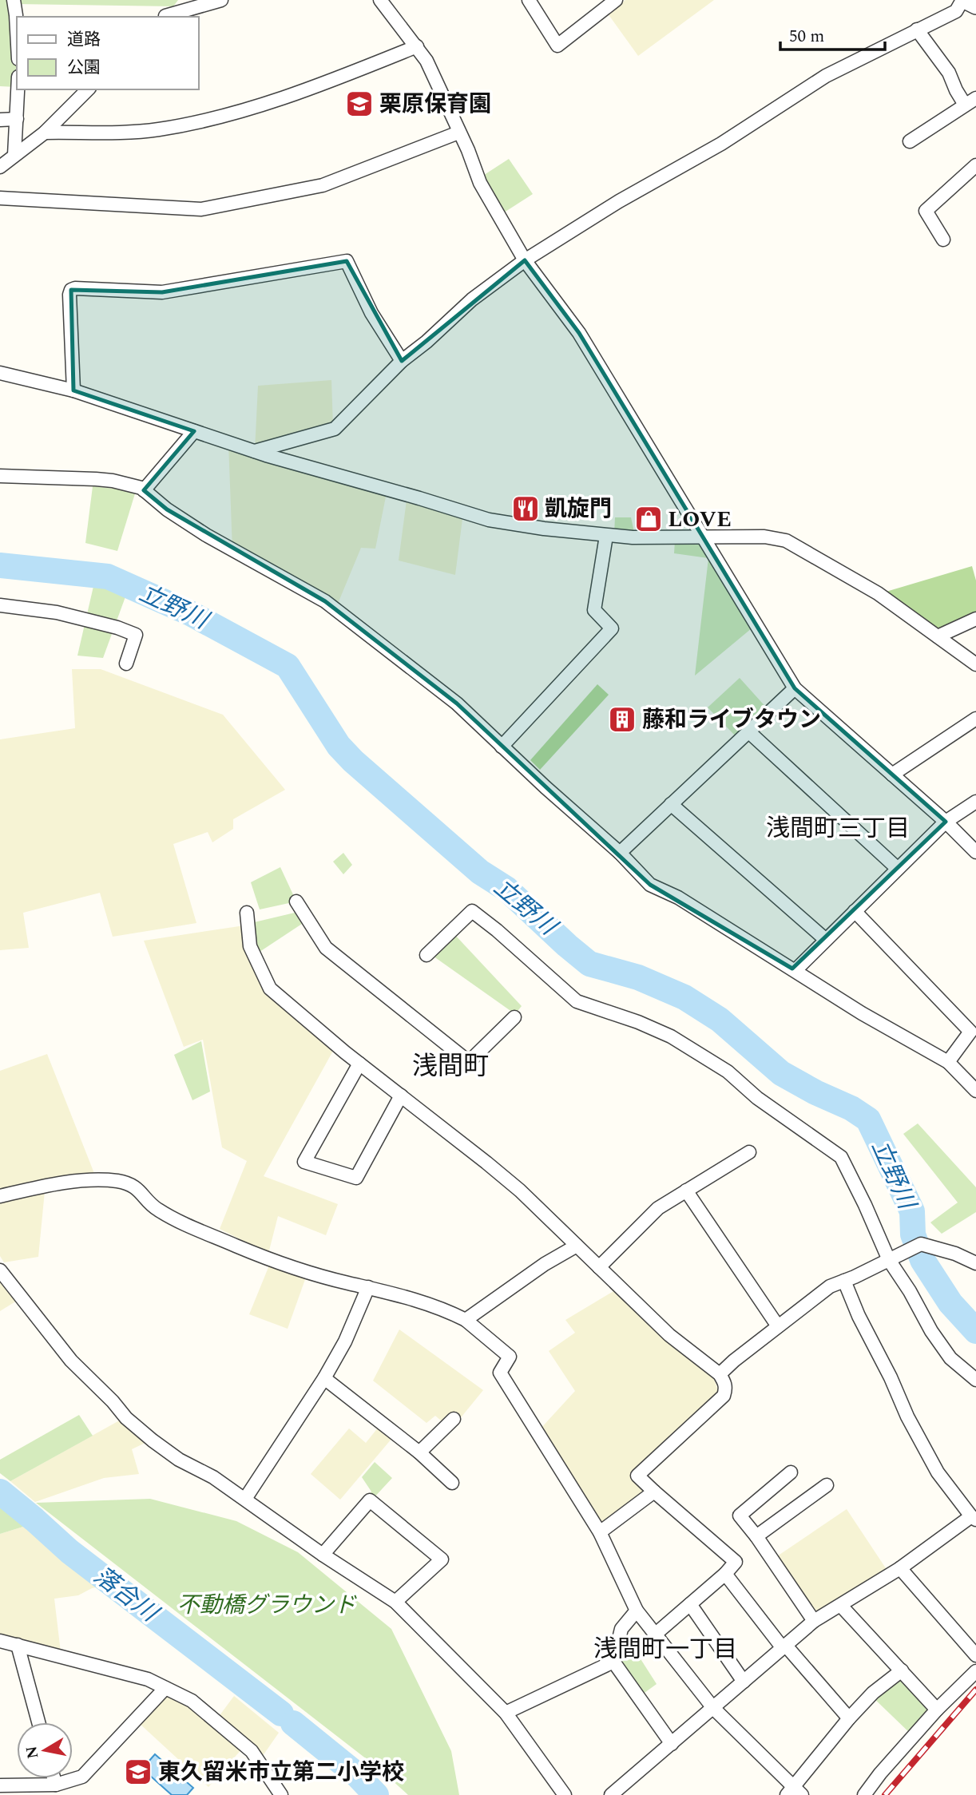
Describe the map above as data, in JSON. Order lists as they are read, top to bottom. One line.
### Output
{"districts":["浅間町三丁目","浅間町","浅間町一丁目"],"water":["立野川","落合川"],"parks":["不動橋グラウンド"],"places":{"school or university":["栗原保育園","東久留米市立第二小学校"],"restaurant":["凱旋門"],"shop":["LOVE"],"building":["藤和ライブタウン"]},"legend":["道路","公園"],"scale_bar":"50 m","north":"left"}
